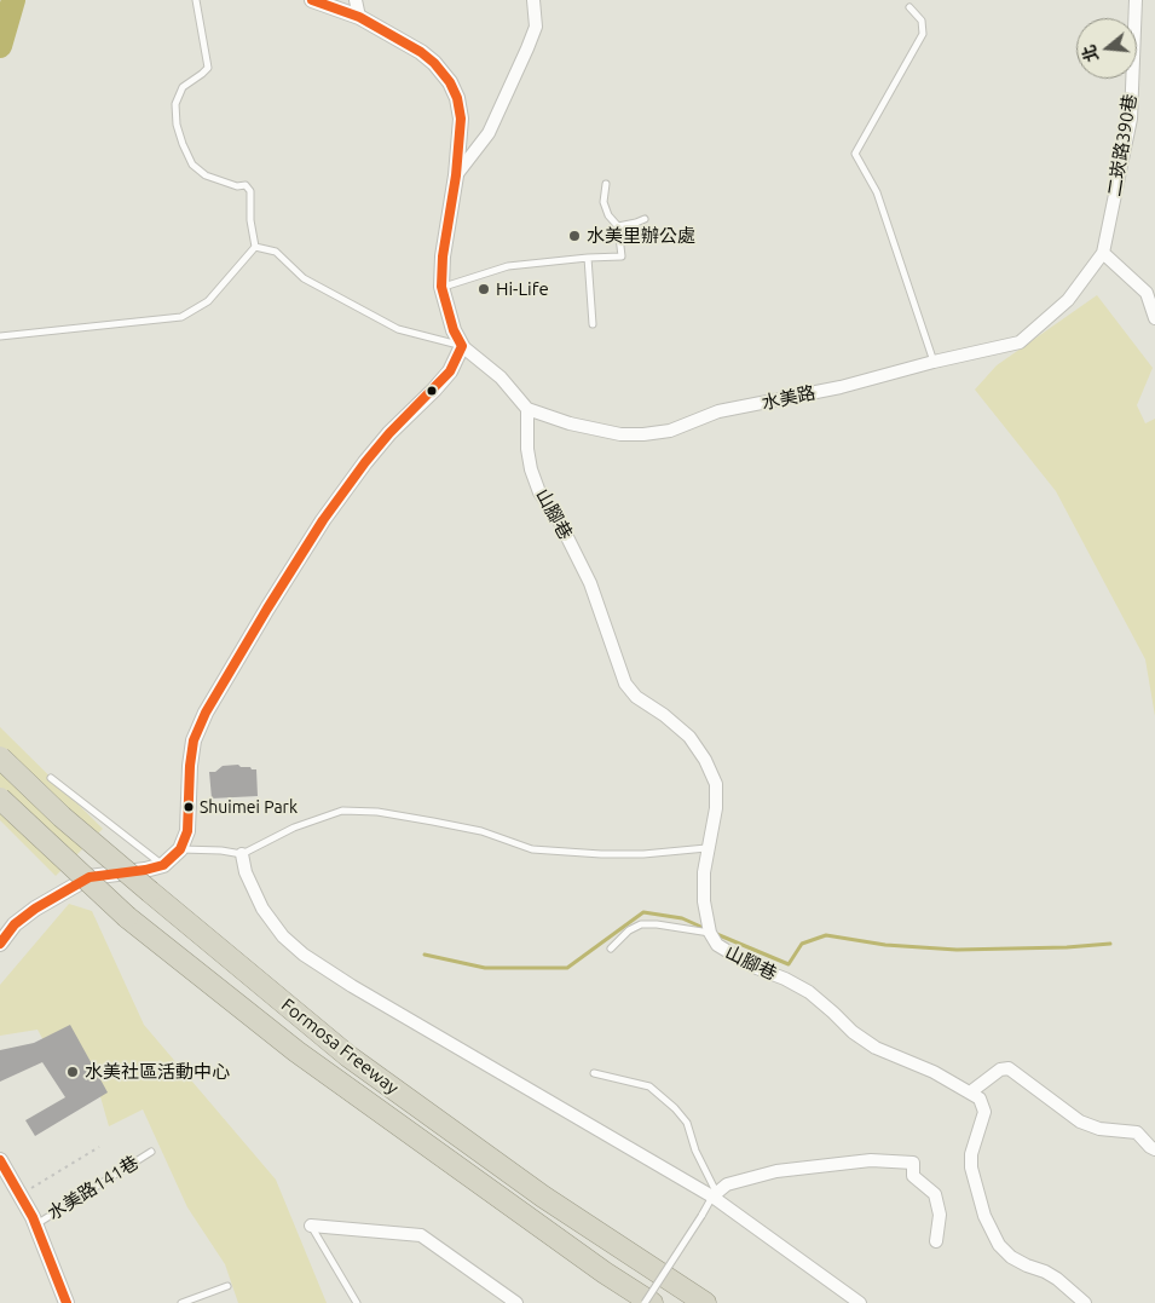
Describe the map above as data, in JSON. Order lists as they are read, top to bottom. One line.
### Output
{"streets":{"highway":["Formosa Freeway"],"street":["二崁路390巷","水美路","山腳巷"],"lane":["水美路141巷"]},"crossings":[["二崁路390巷","水美路"],["水美路","山腳巷"]],"places":["水美里辦公處","Hi-Life","Shuimei Park","水美社區活動中心"],"north":"left"}
